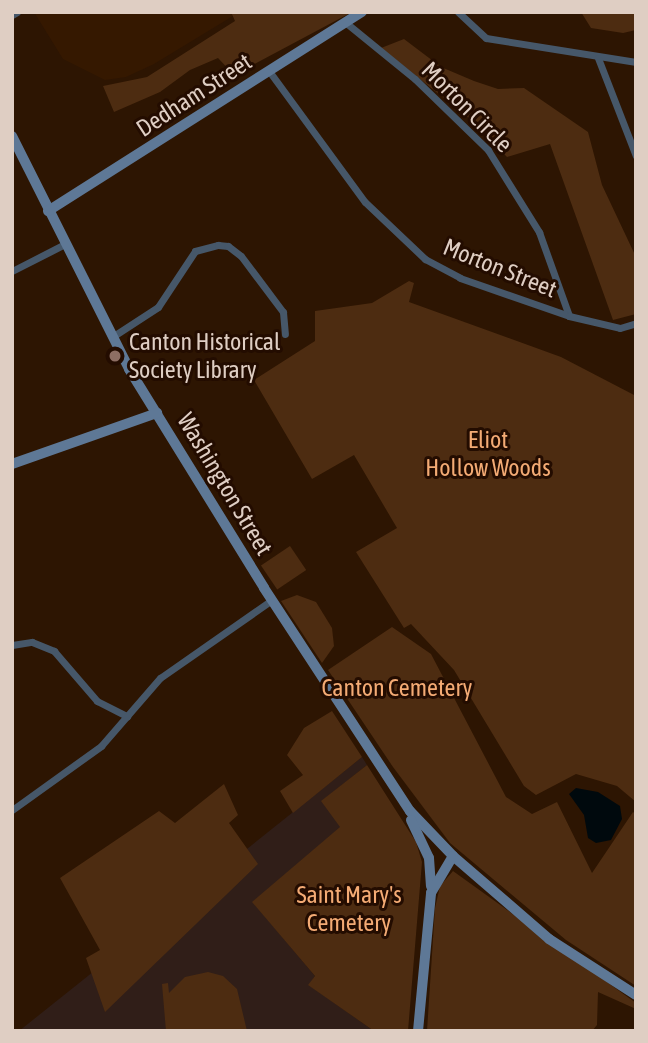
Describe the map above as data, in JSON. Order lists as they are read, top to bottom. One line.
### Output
{"streets":{"main road":["Dedham Street","Washington Street"],"street":["Morton Circle","Morton Street"]},"crossings":[["Dedham Street","Morton Circle"],["Dedham Street","Morton Street"],["Dedham Street","Washington Street"],["Morton Circle","Morton Street"]],"parks":["Eliot Hollow Woods","Canton Cemetery","Saint Mary's Cemetery"],"places":["Canton Historical Society Library"]}
